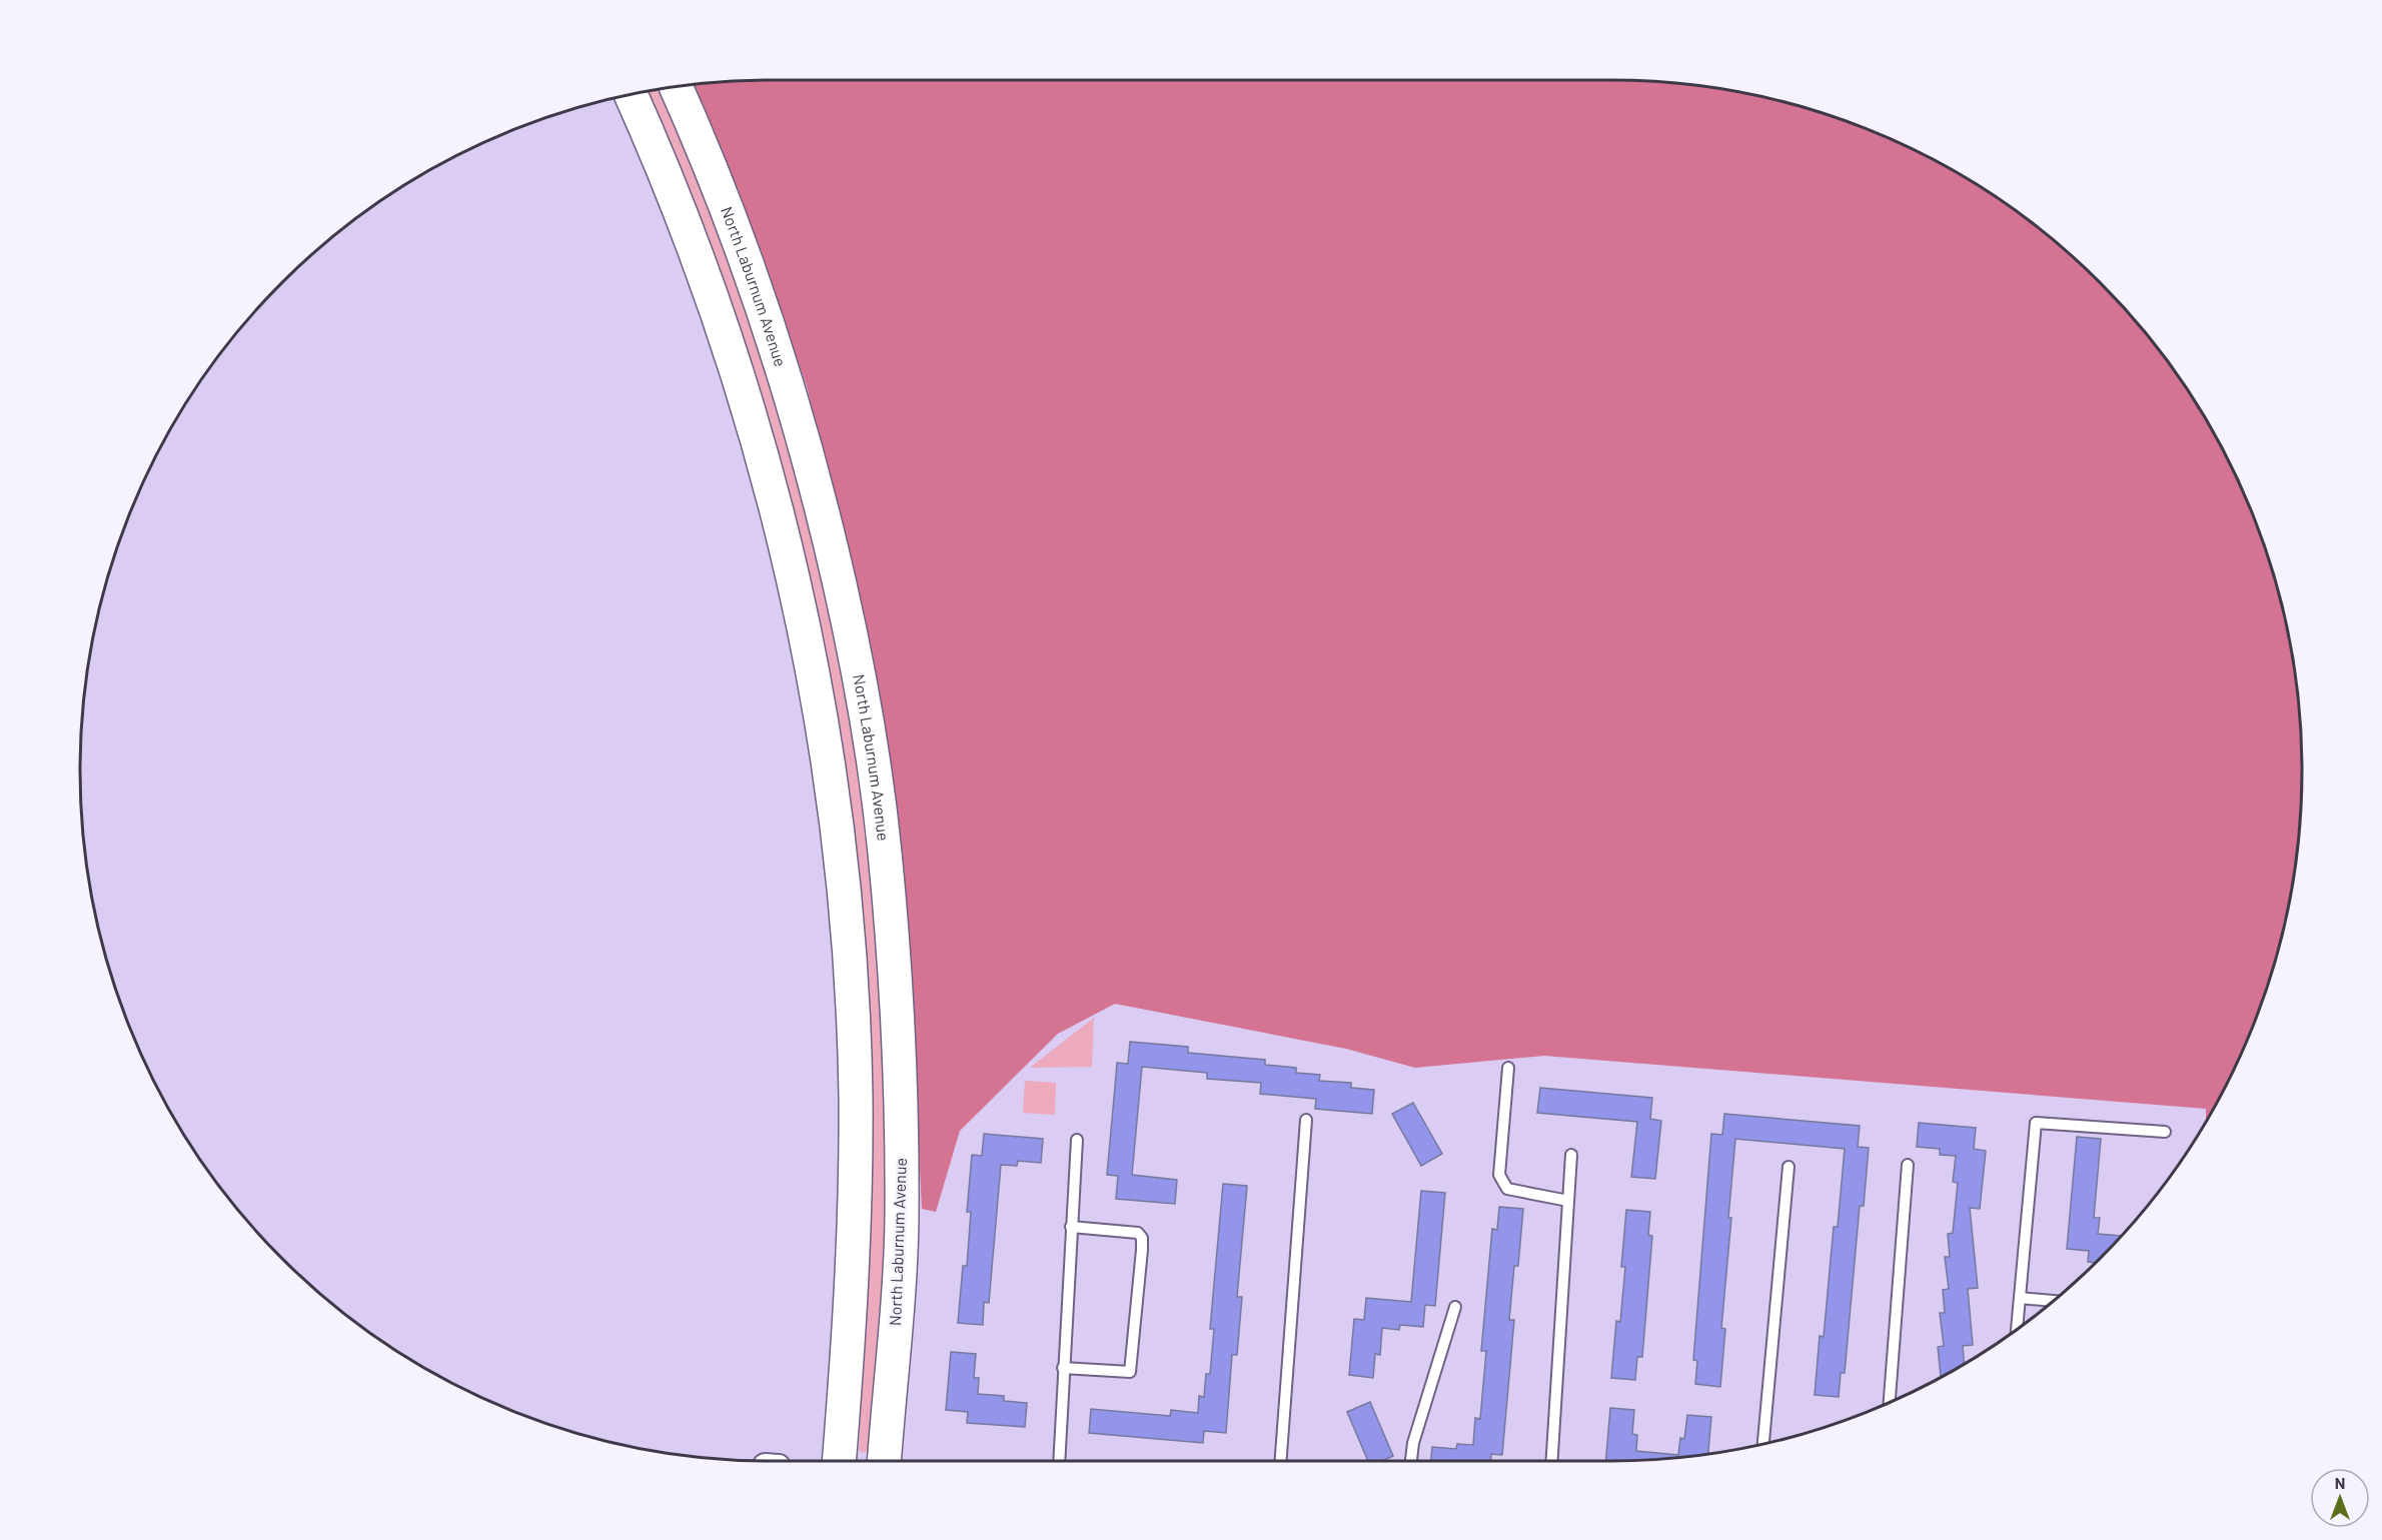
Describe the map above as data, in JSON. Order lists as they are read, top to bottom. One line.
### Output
{"streets":{"main road":["North Laburnum Avenue"]},"north":"top"}
